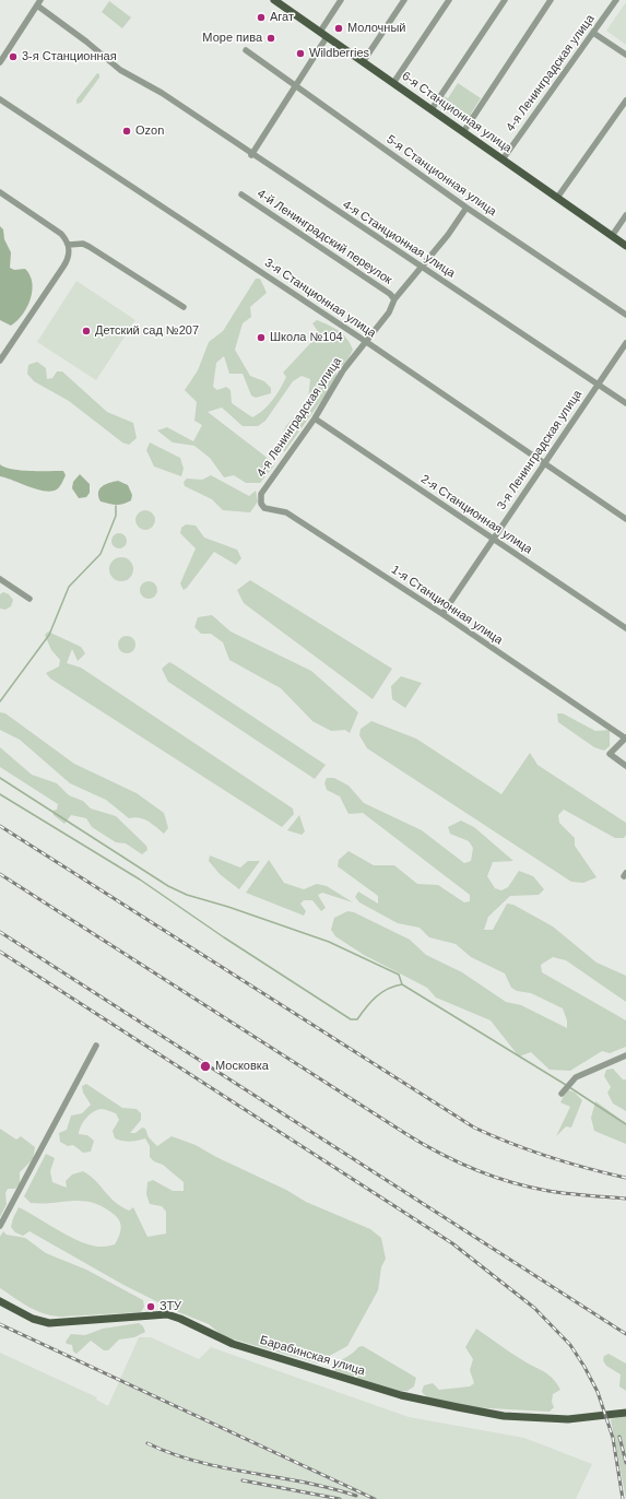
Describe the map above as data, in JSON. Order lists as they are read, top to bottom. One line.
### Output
{"streets":{"main road":["6-я Станционная улица","Барабинская улица"],"street":["4-я Ленинградская улица","5-я Станционная улица","4-й Ленинградский переулок","4-я Станционная улица","3-я Станционная улица","3-я Ленинградская улица","2-я Станционная улица","1-я Станционная улица"]},"crossings":[["4-я Ленинградская улица","6-я Станционная улица"],["4-я Ленинградская улица","5-я Станционная улица"],["4-я Ленинградская улица","4-й Ленинградский переулок"],["4-я Ленинградская улица","4-я Станционная улица"],["4-я Ленинградская улица","3-я Станционная улица"],["4-я Ленинградская улица","2-я Станционная улица"],["4-я Ленинградская улица","1-я Станционная улица"],["4-я Станционная улица","3-я Ленинградская улица"],["3-я Станционная улица","3-я Ленинградская улица"],["3-я Ленинградская улица","2-я Станционная улица"],["3-я Ленинградская улица","1-я Станционная улица"]],"places":["Агат","Молочный","Море пива","Wildberries","3-я Станционная","Ozon","Детский сад №207","Школа №104","Московка","ЗТУ"]}
